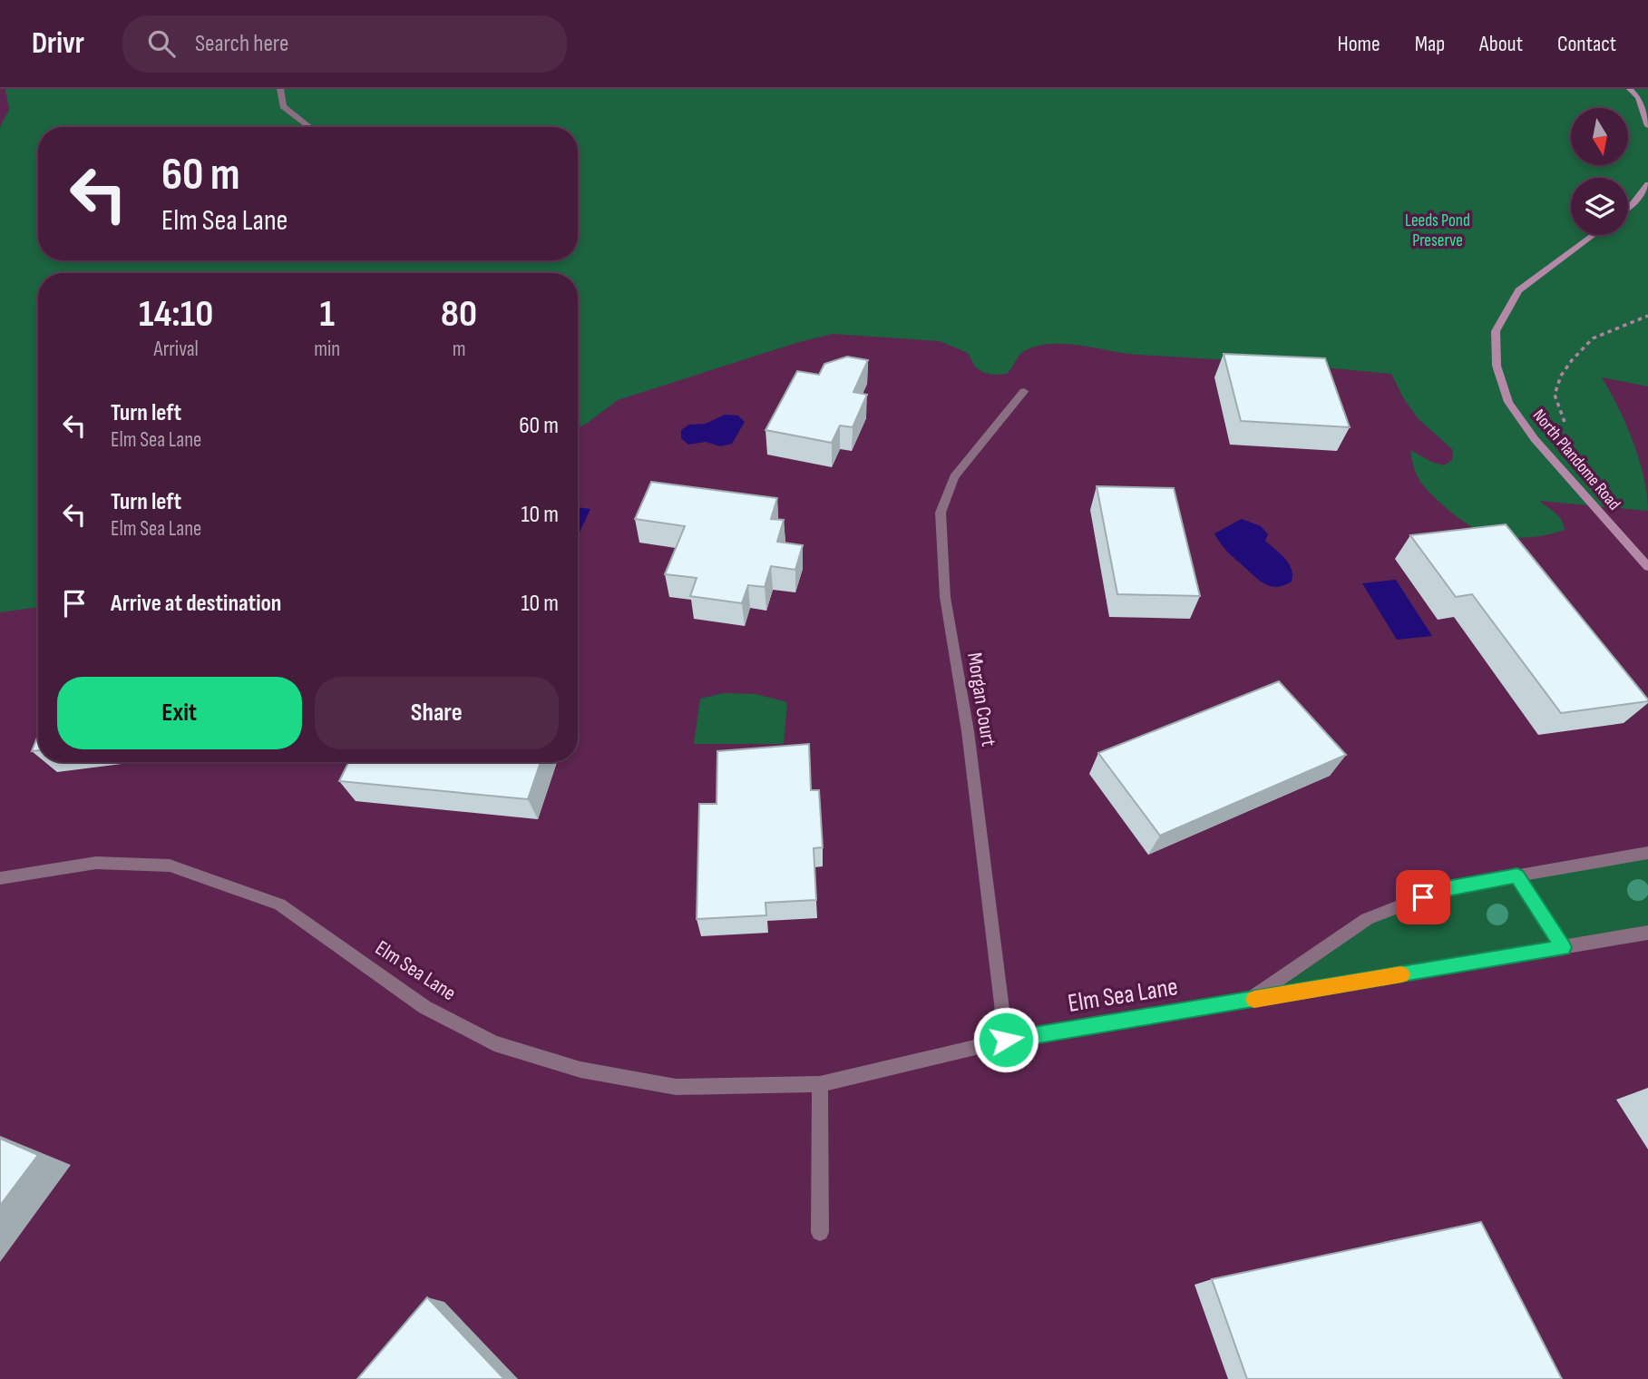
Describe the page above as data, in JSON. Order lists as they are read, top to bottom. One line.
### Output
{"streets":{"main road":["North Plandome Road"],"street":["Morgan Court","Elm Sea Lane"]},"crossings":[["Morgan Court","Elm Sea Lane"]],"parks":["Leeds Pond Preserve"],"north":"bottom","page":{"header":"Drivr","search":"Search here","nav":["Home","Map","About","Contact"],"turn":["60 m","Elm Sea Lane"],"eta":["14:10","Arrival","1","min","80","m"],"list":[{"name":"Turn left","note":"Elm Sea Lane","value":"60 m"},{"name":"Turn left","note":"Elm Sea Lane","value":"10 m"},{"name":"Arrive at destination","value":"10 m"}],"buttons":["Exit","Share"]}}
